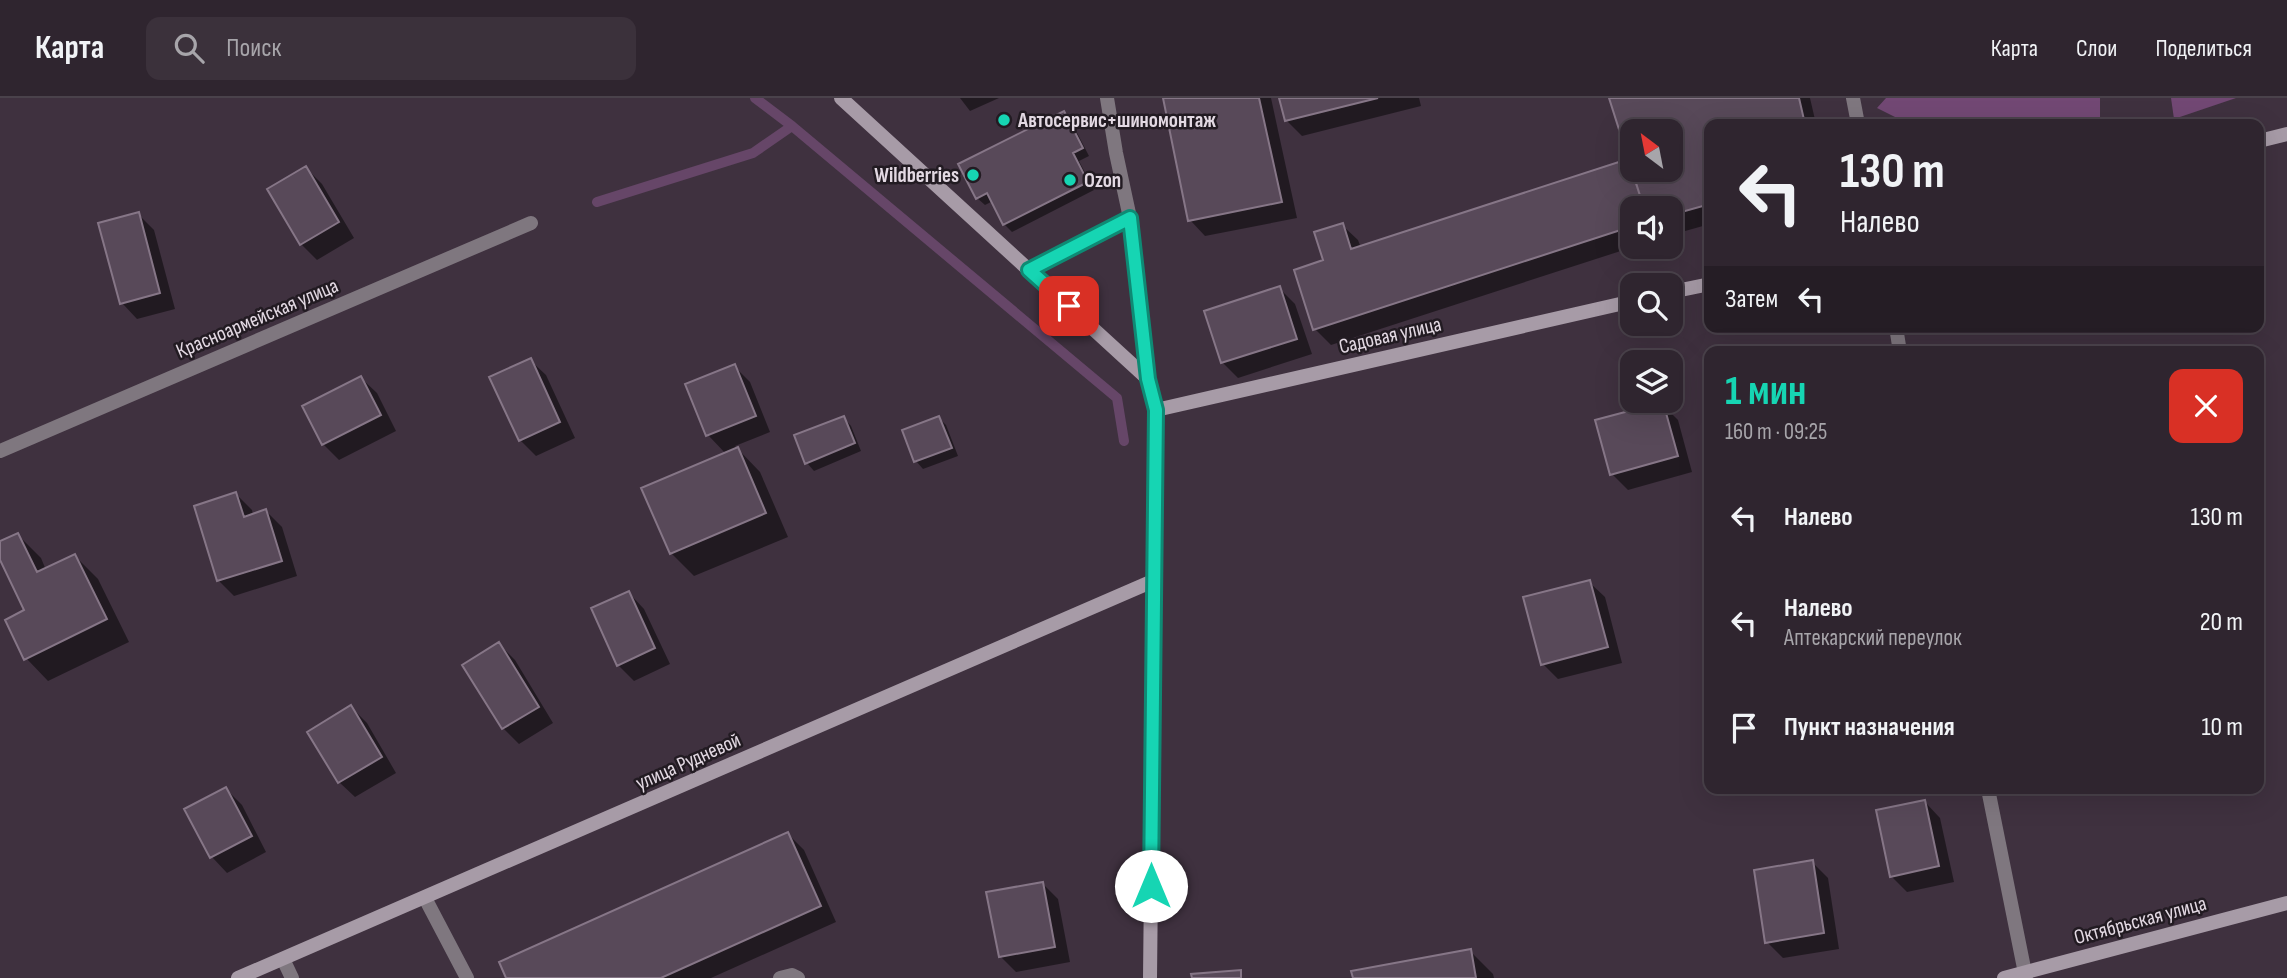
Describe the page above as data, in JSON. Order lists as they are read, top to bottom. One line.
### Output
{"streets":{"street":["Красноармейская улица","Садовая улица","улица Рудневой","Октябрьская улица"]},"places":["Автосервис+шиномонтаж","Wildberries","Ozon"],"north":"top left","page":{"header":"Карта","search":"Поиск","nav":["Карта","Слои","Поделиться"],"turn":["130 m","Налево"],"then":"Затем","heading":["1 мин","160 m · 09:25"],"list":[{"name":"Налево","value":"130 m"},{"name":"Налево","note":"Аптекарский переулок","value":"20 m"},{"name":"Пункт назначения","value":"10 m"}]}}
